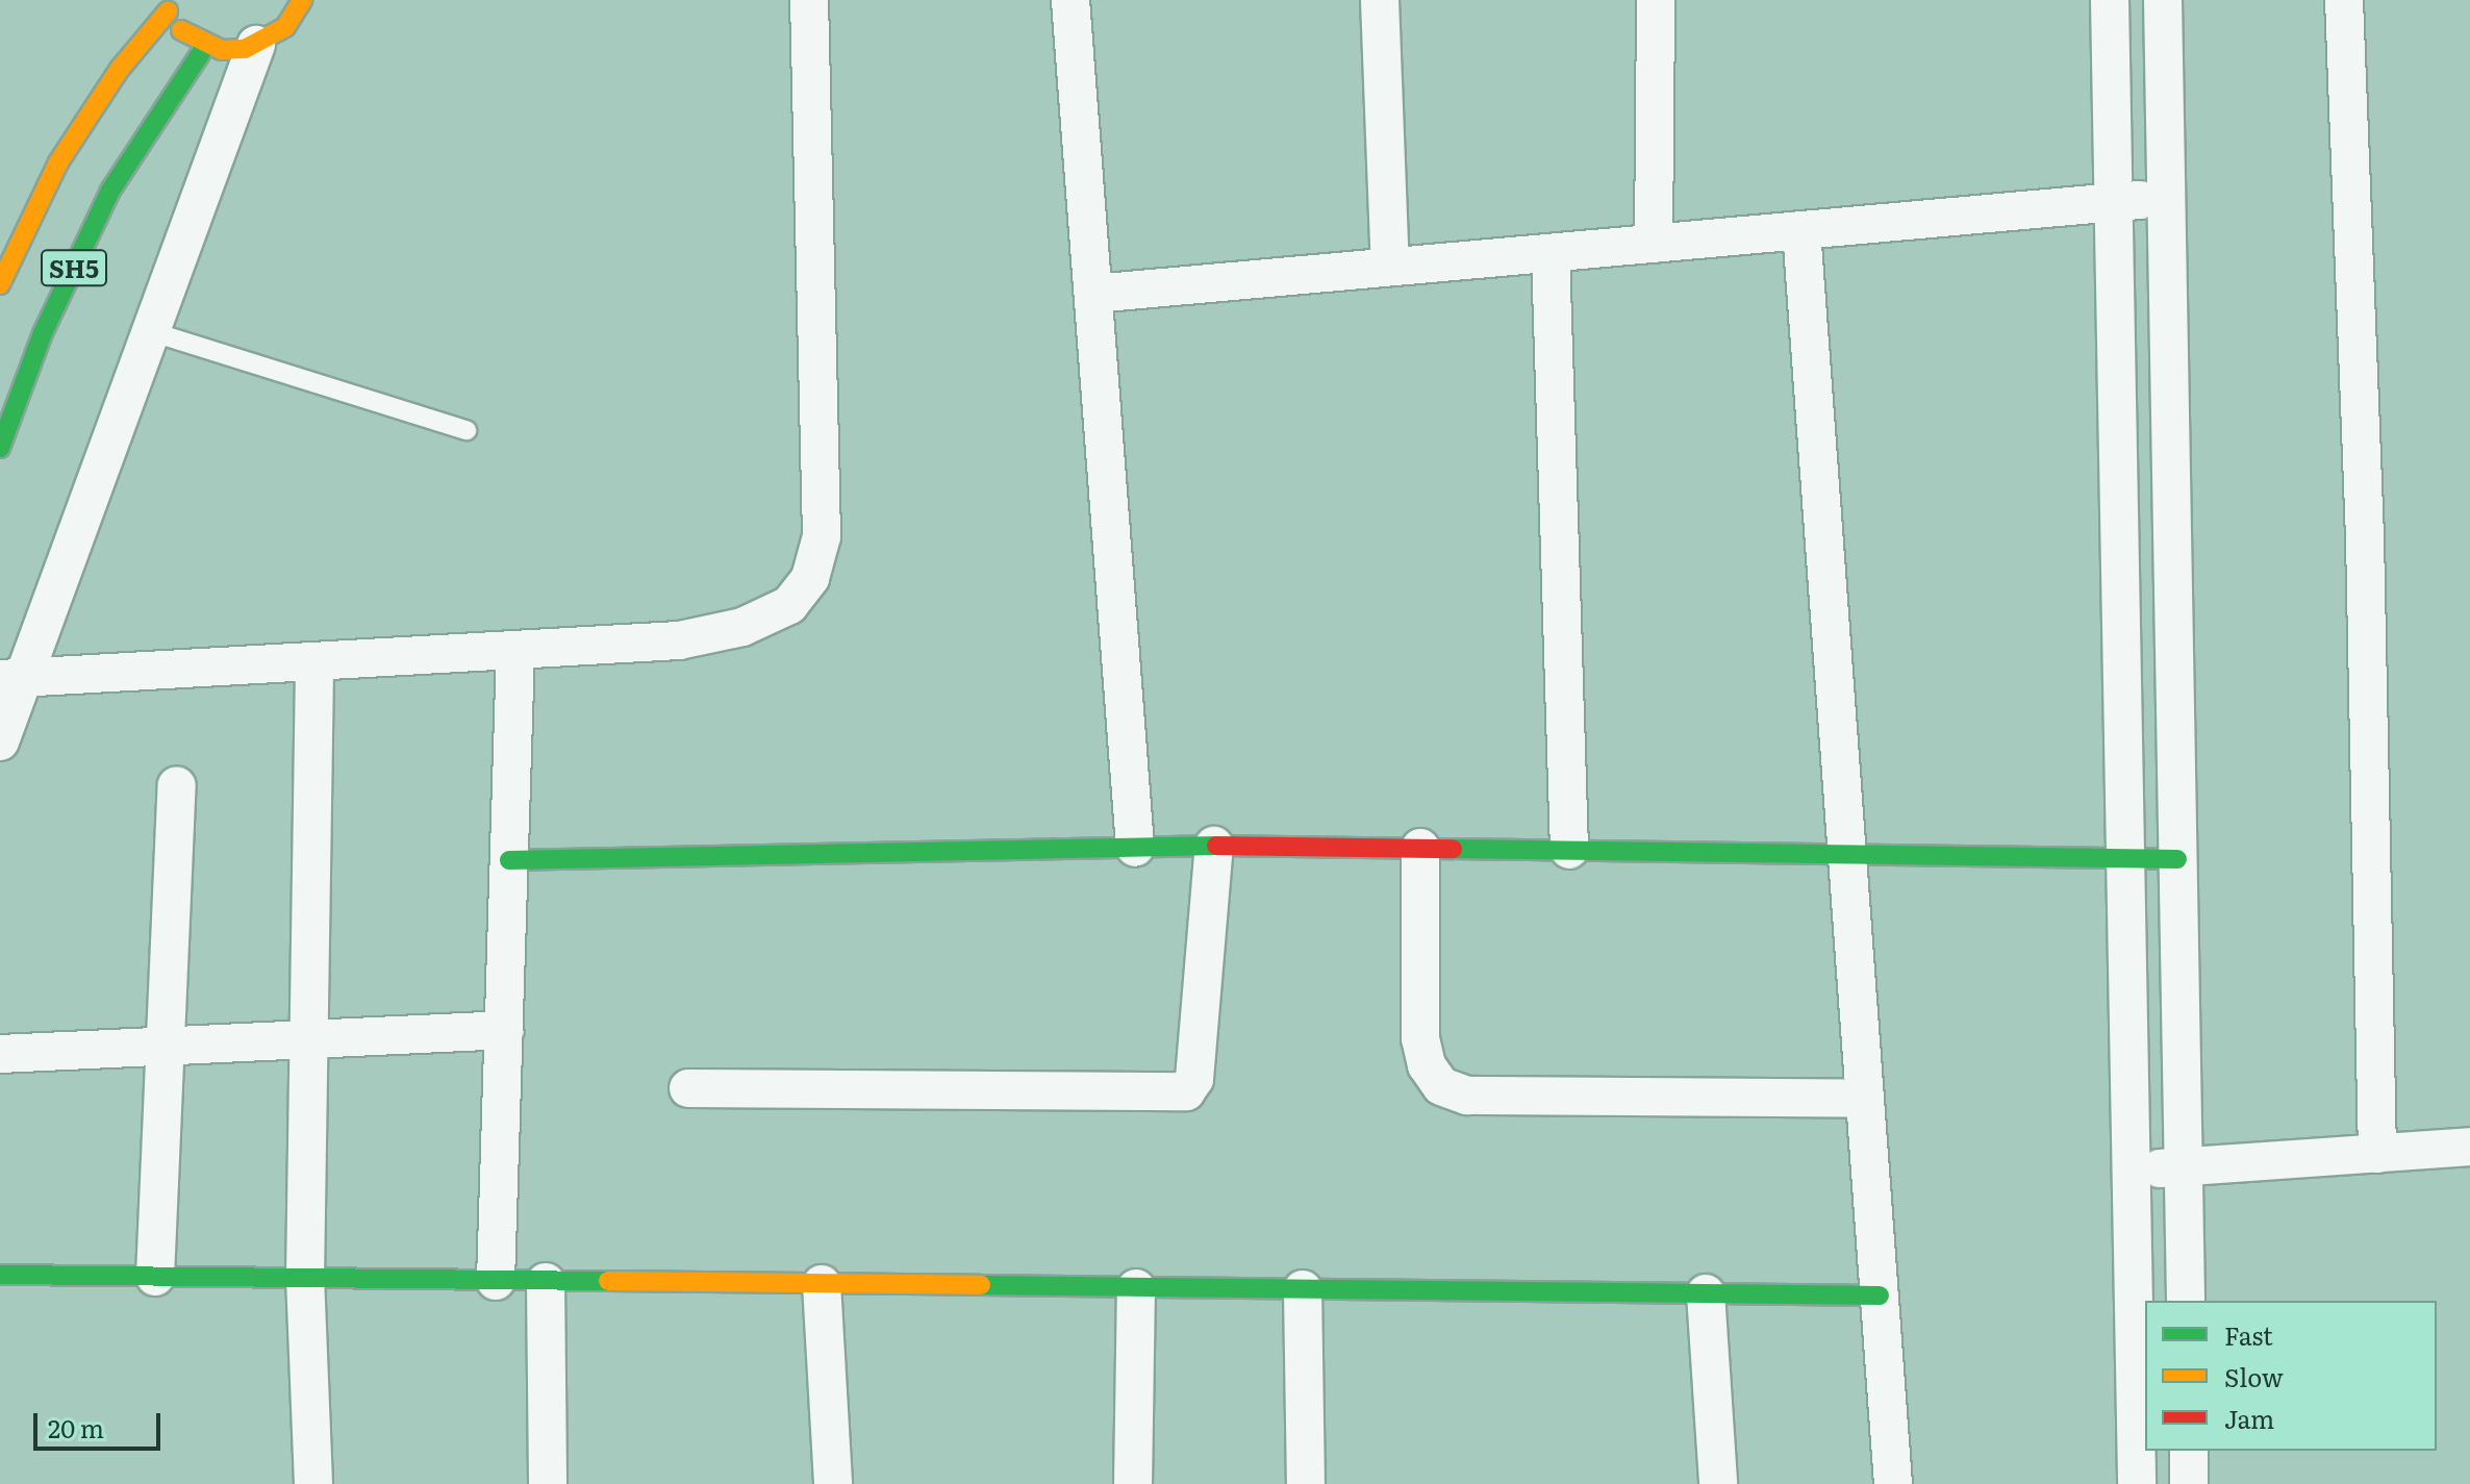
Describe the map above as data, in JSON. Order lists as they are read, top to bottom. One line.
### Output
{"streets":{"street":["SH5"]},"legend":["Fast","Slow","Jam"],"scale_bar":"20 m"}
